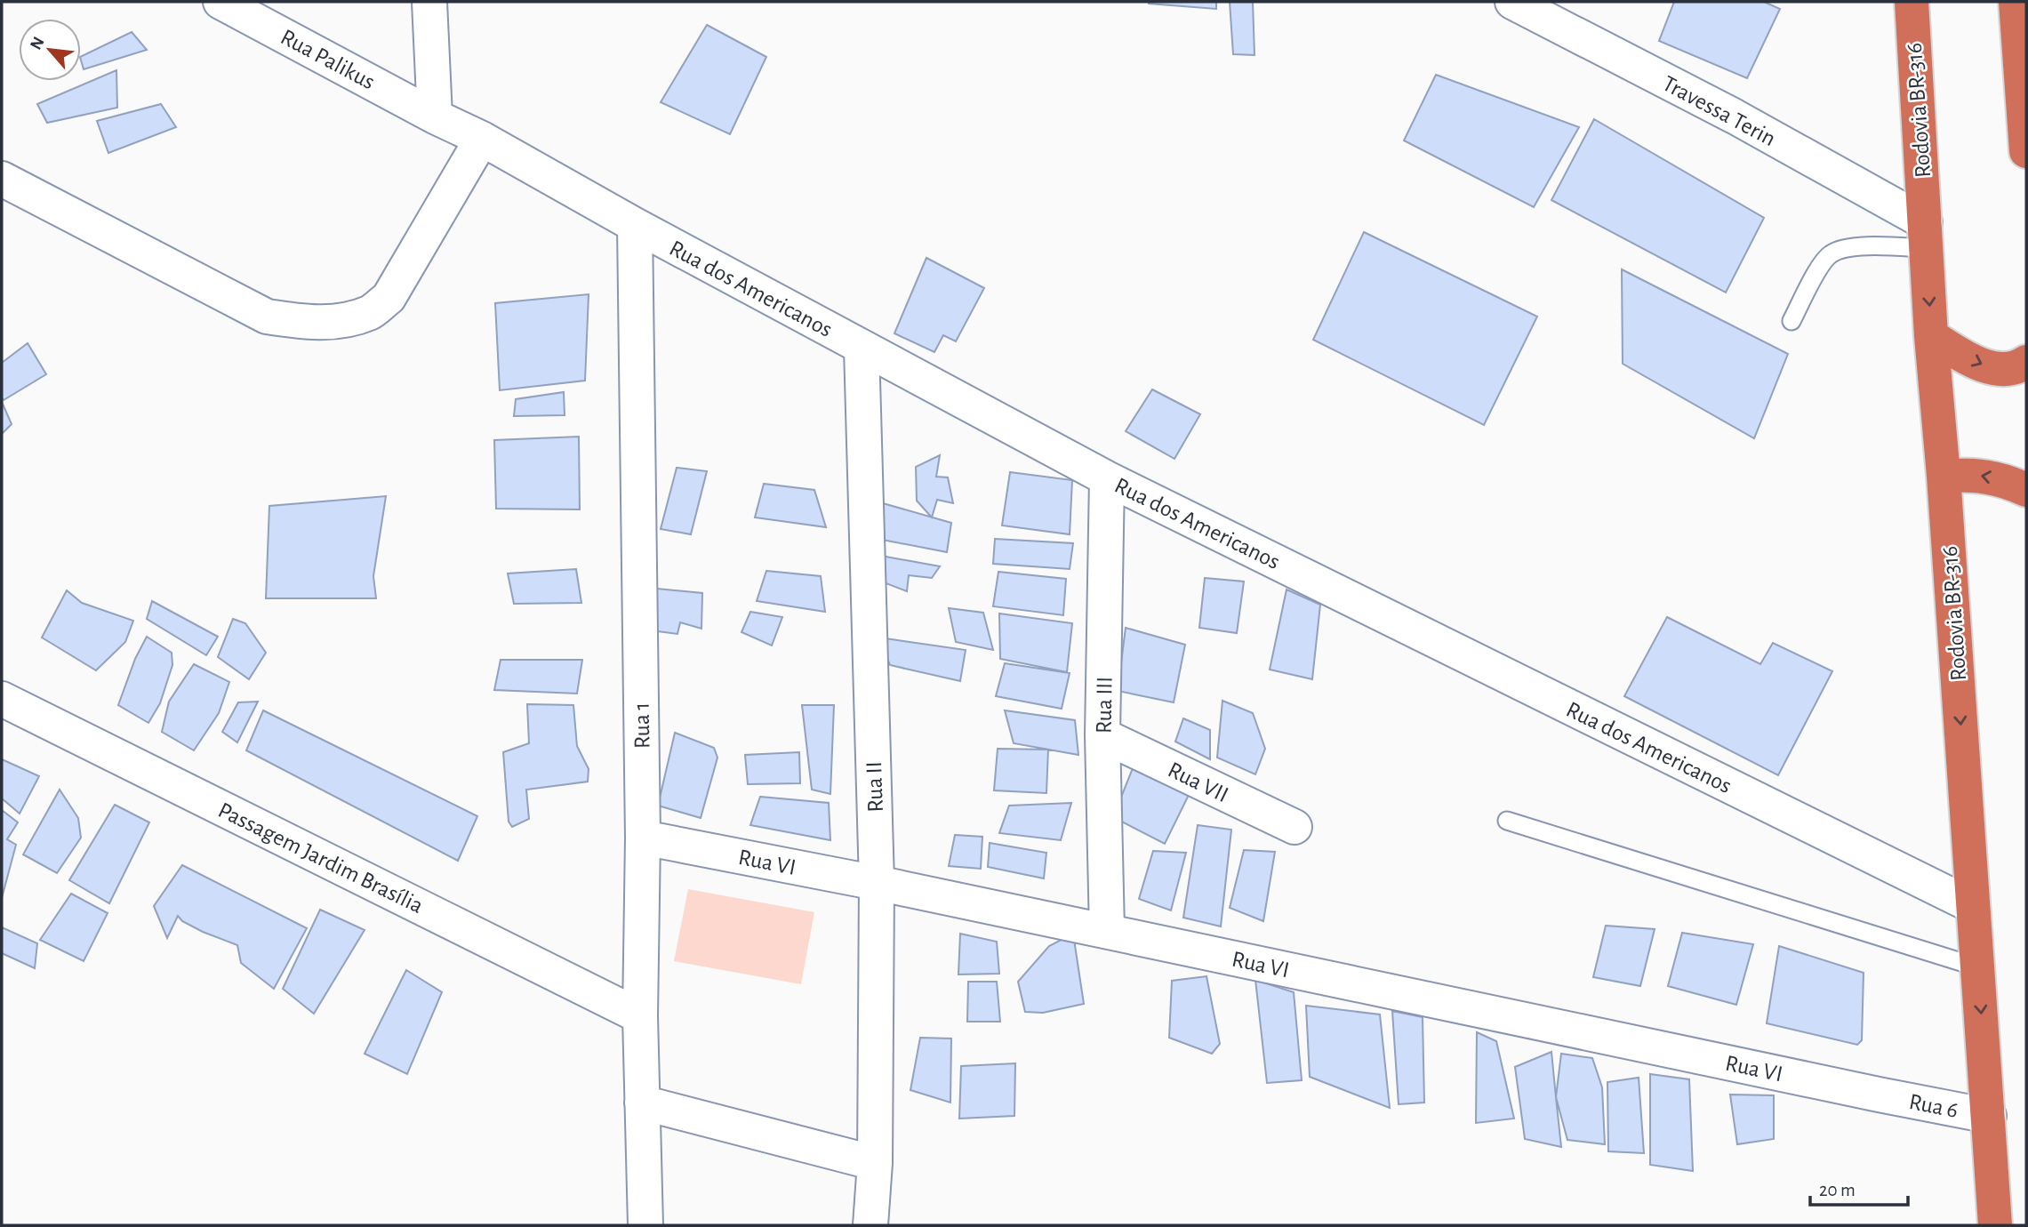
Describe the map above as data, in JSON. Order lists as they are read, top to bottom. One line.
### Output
{"streets":{"highway":["Rodovia BR-316"],"street":["Rua Palikus","Travessa Terin","Rua dos Americanos","Rua III","Rua 1","Rua VII","Rua II","Passagem Jardim Brasília","Rua VI","Rua 6"]},"crossings":[["Rua Palikus","Rua dos Americanos"],["Travessa Terin","Rodovia BR-316"],["Rodovia BR-316","Rua dos Americanos"],["Rodovia BR-316","Rua 6"],["Rua dos Americanos","Rua III"],["Rua dos Americanos","Rua 1"],["Rua dos Americanos","Rua II"],["Rua III","Rua VII"],["Rua III","Rua VI"],["Rua 1","Passagem Jardim Brasília"],["Rua 1","Rua VI"],["Rua II","Rua VI"],["Rua VI","Rua 6"]],"one_way":["Rodovia BR-316"],"scale_bar":"20 m","north":"top left"}
